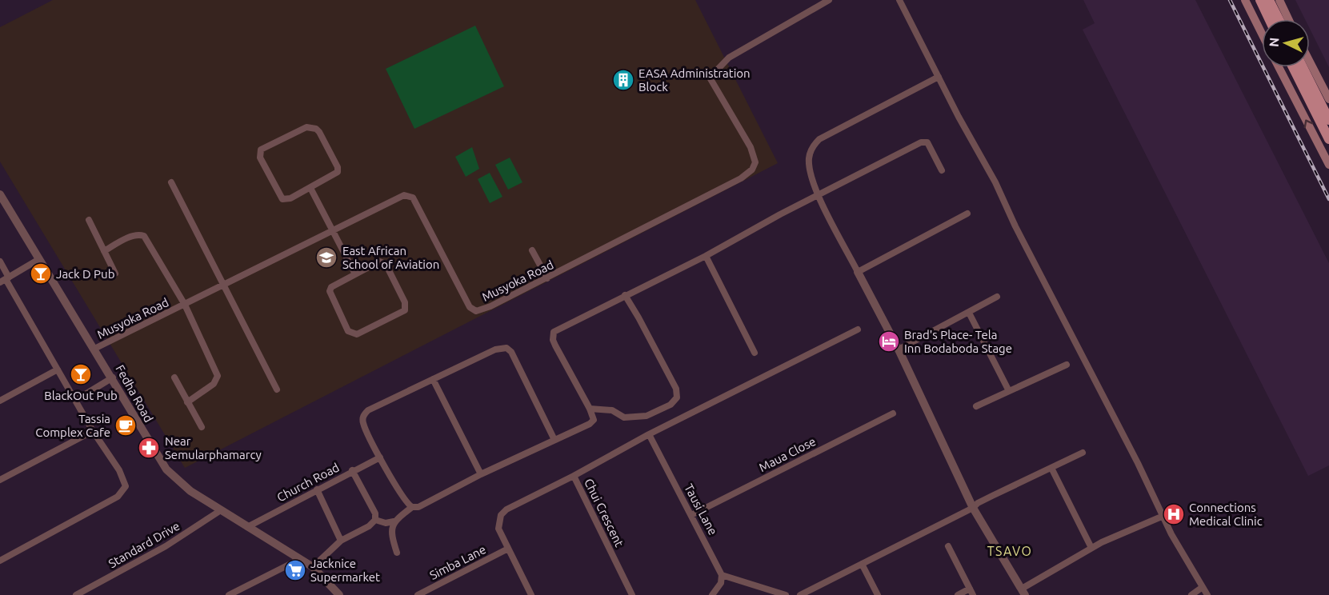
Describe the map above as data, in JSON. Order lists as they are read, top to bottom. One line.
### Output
{"streets":{"street":["Musyoka Road","Fedha Road","Maua Close","Church Road","Tausi Lane","Chui Crescent","Standard Drive","Simba Lane"]},"crossings":[["Musyoka Road","Fedha Road"],["Fedha Road","Church Road"],["Fedha Road","Standard Drive"],["Maua Close","Tausi Lane"],["Chui Crescent","Simba Lane"]],"districts":["TSAVO"],"places":{"building":["EASA Administration Block"],"school or university":["East African School of Aviation"],"bar":["Jack D Pub","BlackOut Pub"],"hotel":["Brad's Place- Tela Inn Bodaboda Stage"],"cafe":["Tassia Complex Cafe"],"pharmacy":["Near Semularphamarcy"],"hospital":["Connections Medical Clinic"],"supermarket":["Jacknice Supermarket"]},"north":"left"}
